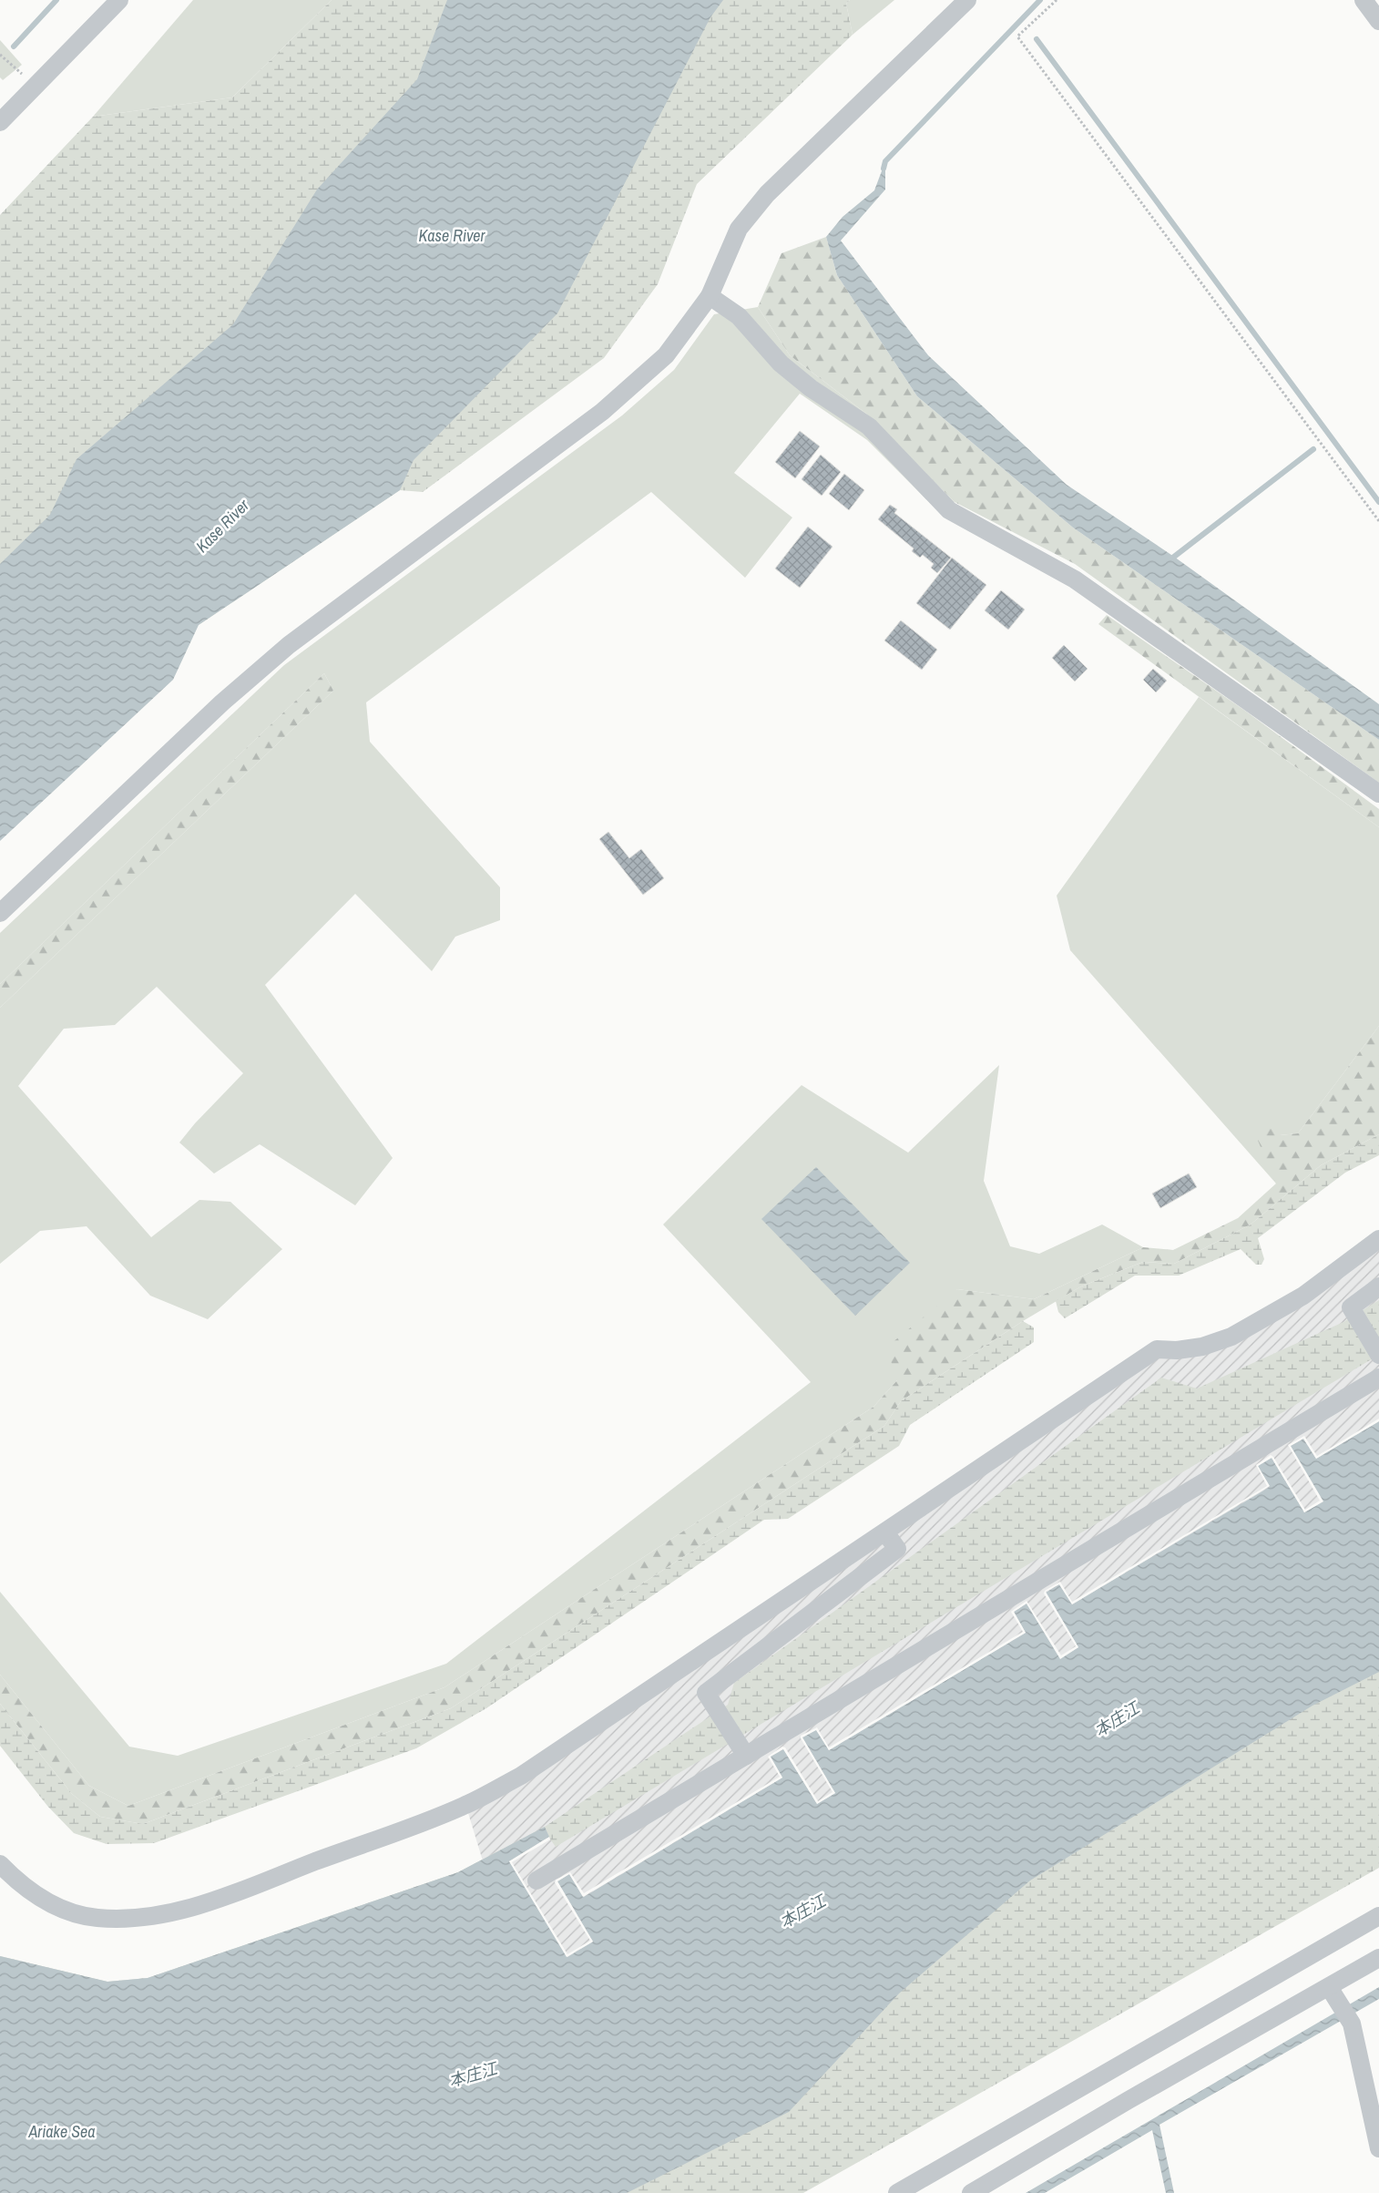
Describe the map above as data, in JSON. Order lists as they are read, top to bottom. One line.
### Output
{"water":["Kase River","本庄江","Ariake Sea"]}
